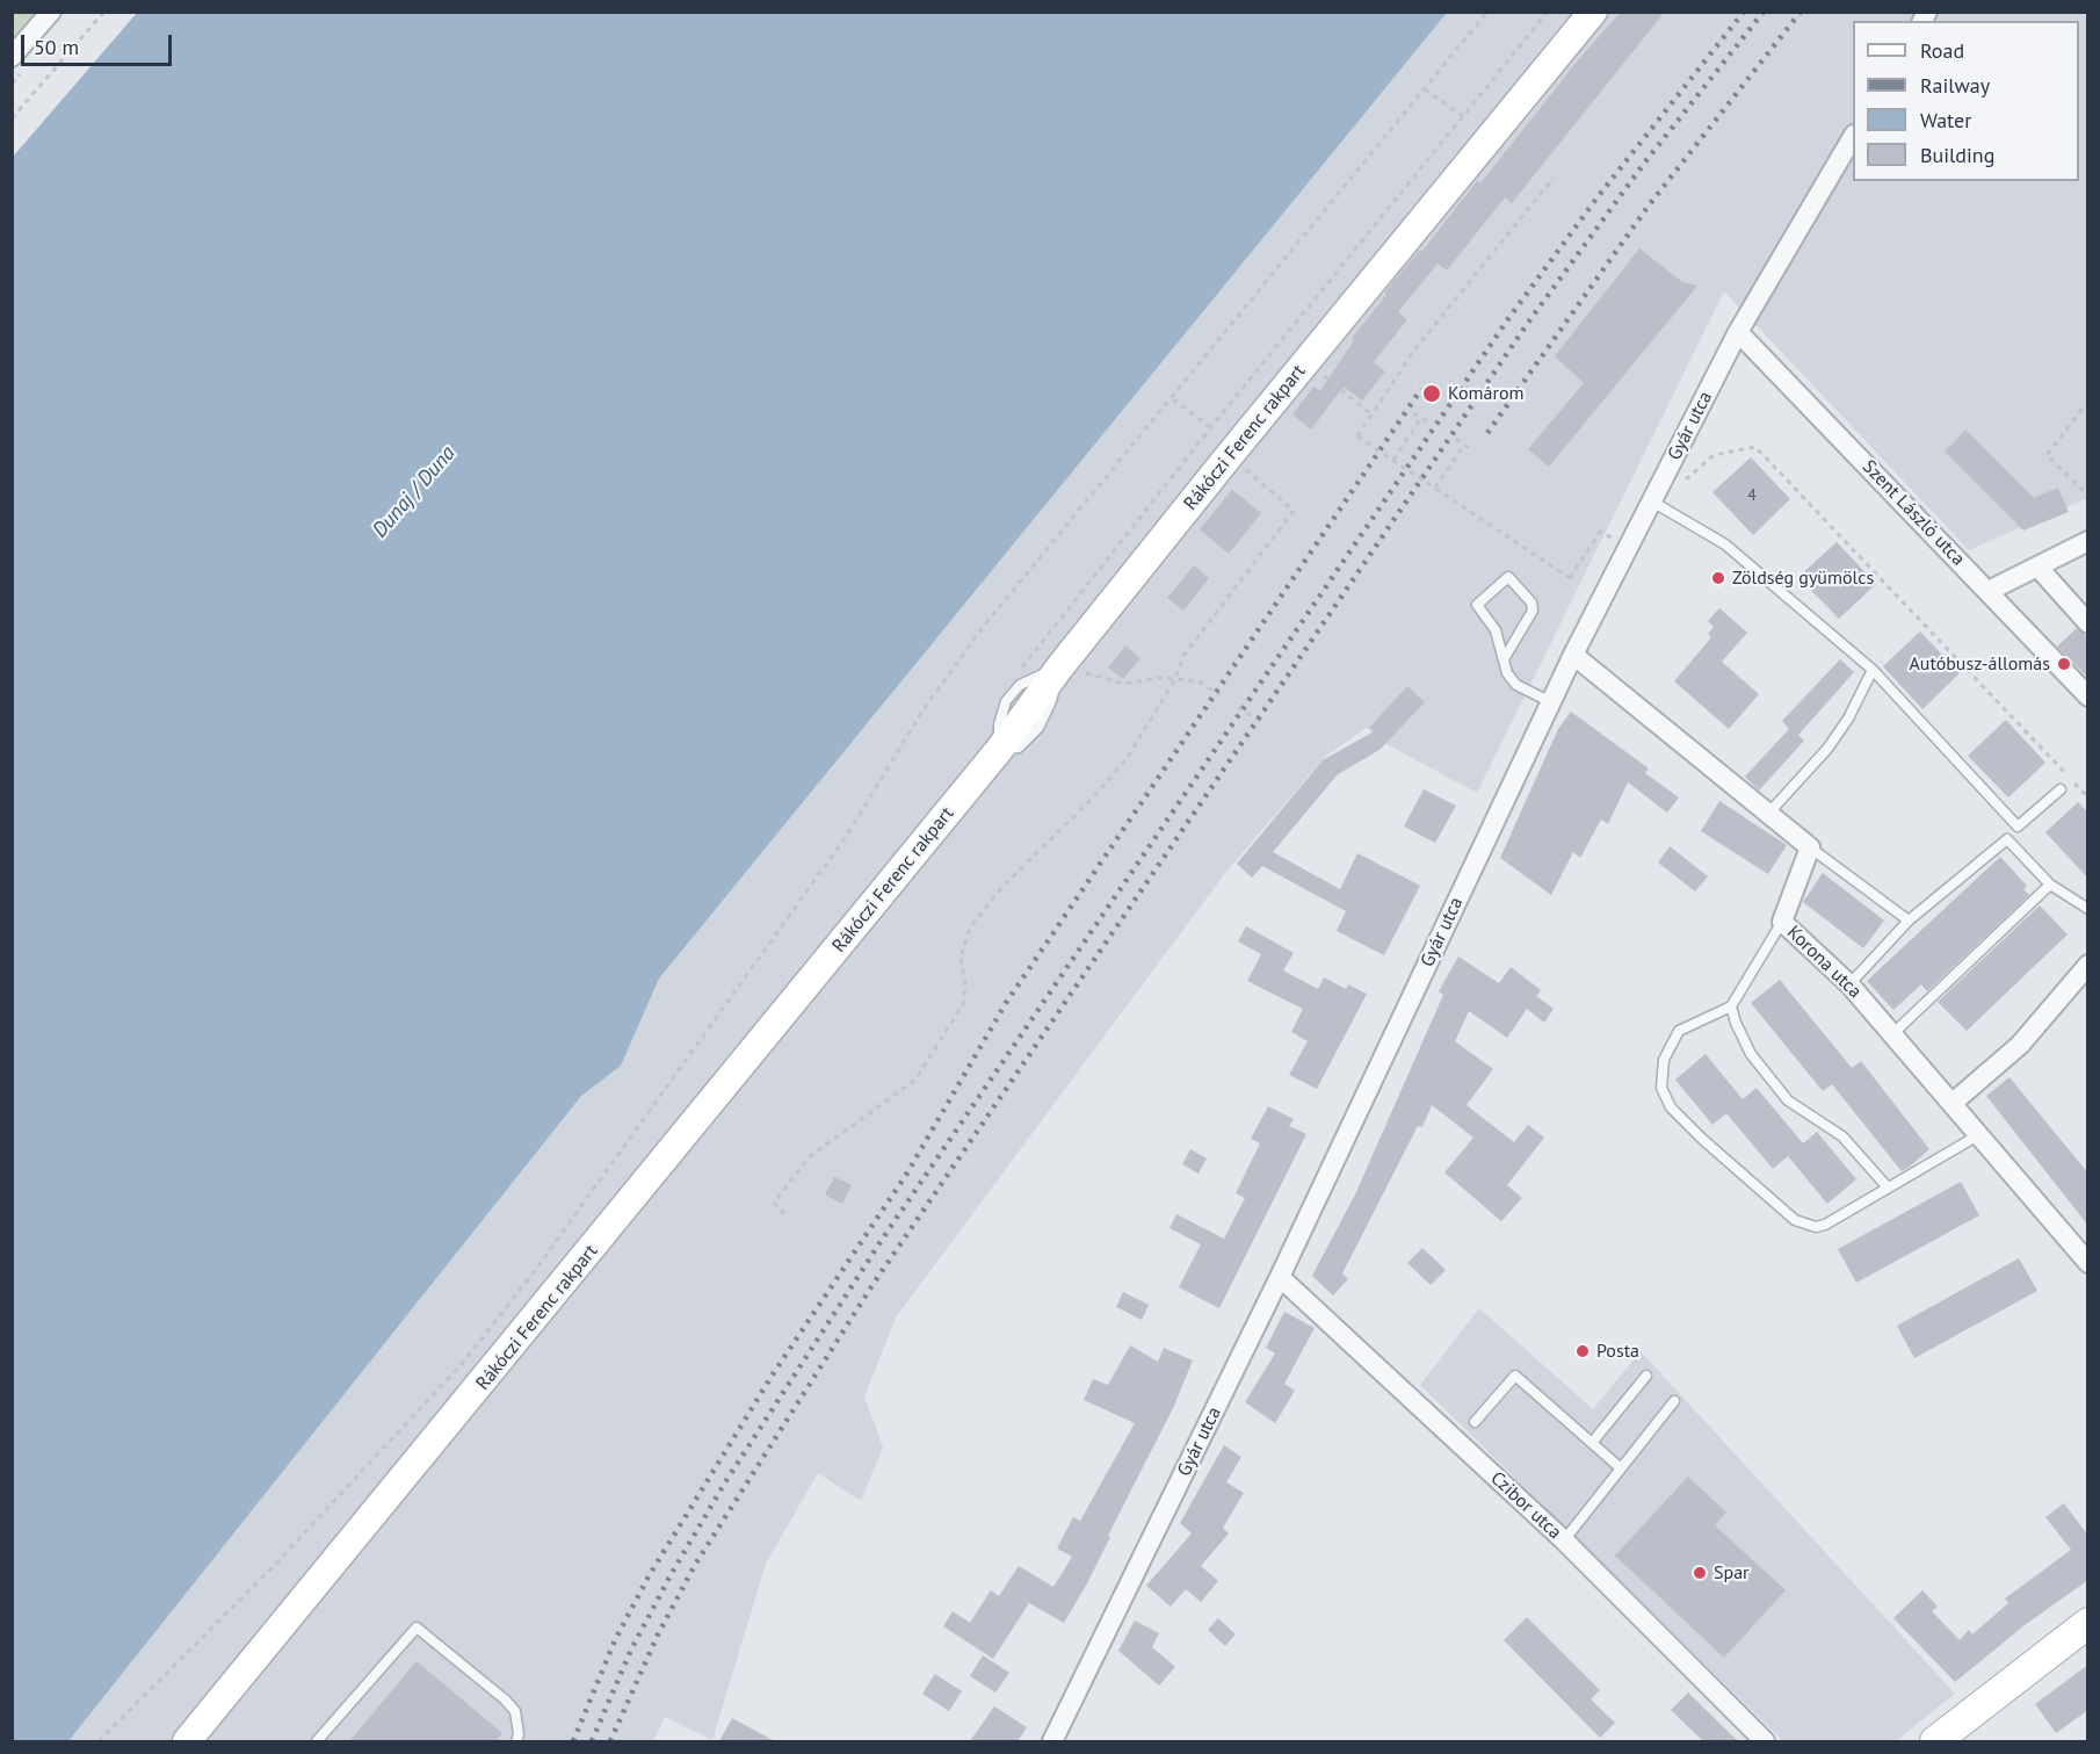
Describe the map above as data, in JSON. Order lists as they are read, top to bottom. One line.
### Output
{"streets":{"street":["Gyár utca","Rákóczi Ferenc rakpart","Szent László utca","Korona utca","Czibor utca"]},"crossings":[["Gyár utca","Szent László utca"],["Gyár utca","Czibor utca"]],"water":["Dunaj / Duna"],"places":["Komárom","Zöldség gyümölcs","Autóbusz-állomás","Posta","Spar"],"house_numbers":["4"],"legend":["Road","Railway","Water","Building"],"scale_bar":"50 m"}
